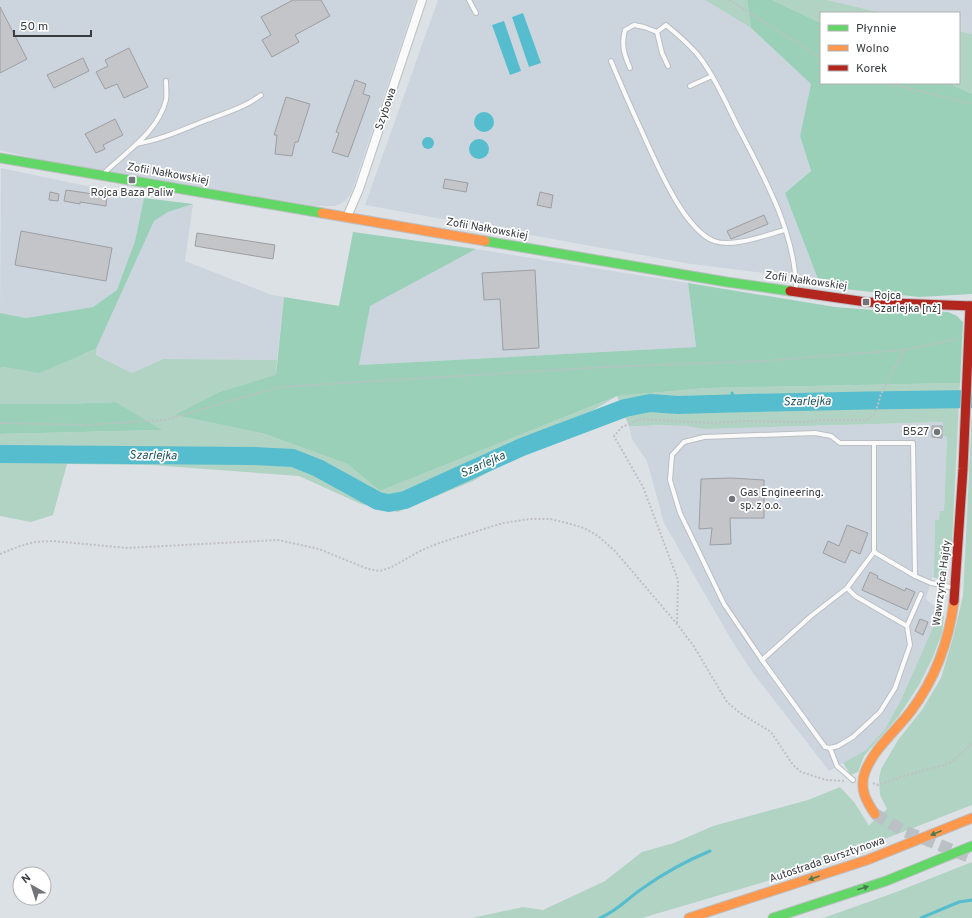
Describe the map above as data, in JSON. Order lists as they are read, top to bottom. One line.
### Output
{"streets":{"main road":["Zofii Nałkowskiej","Wawrzyńca Hajdy","Autostrada Bursztynowa"],"street":["Szybowa"]},"crossings":[["Szybowa","Zofii Nałkowskiej"]],"water":["Szarlejka"],"places":{"transit":["Rojca Baza Paliw","Rojca Szarlejka [nż]"],"other":["B527","Gas Engineering. sp. z o.o."]},"legend":["Płynnie","Wolno","Korek"],"scale_bar":"50 m","north":"top left"}
